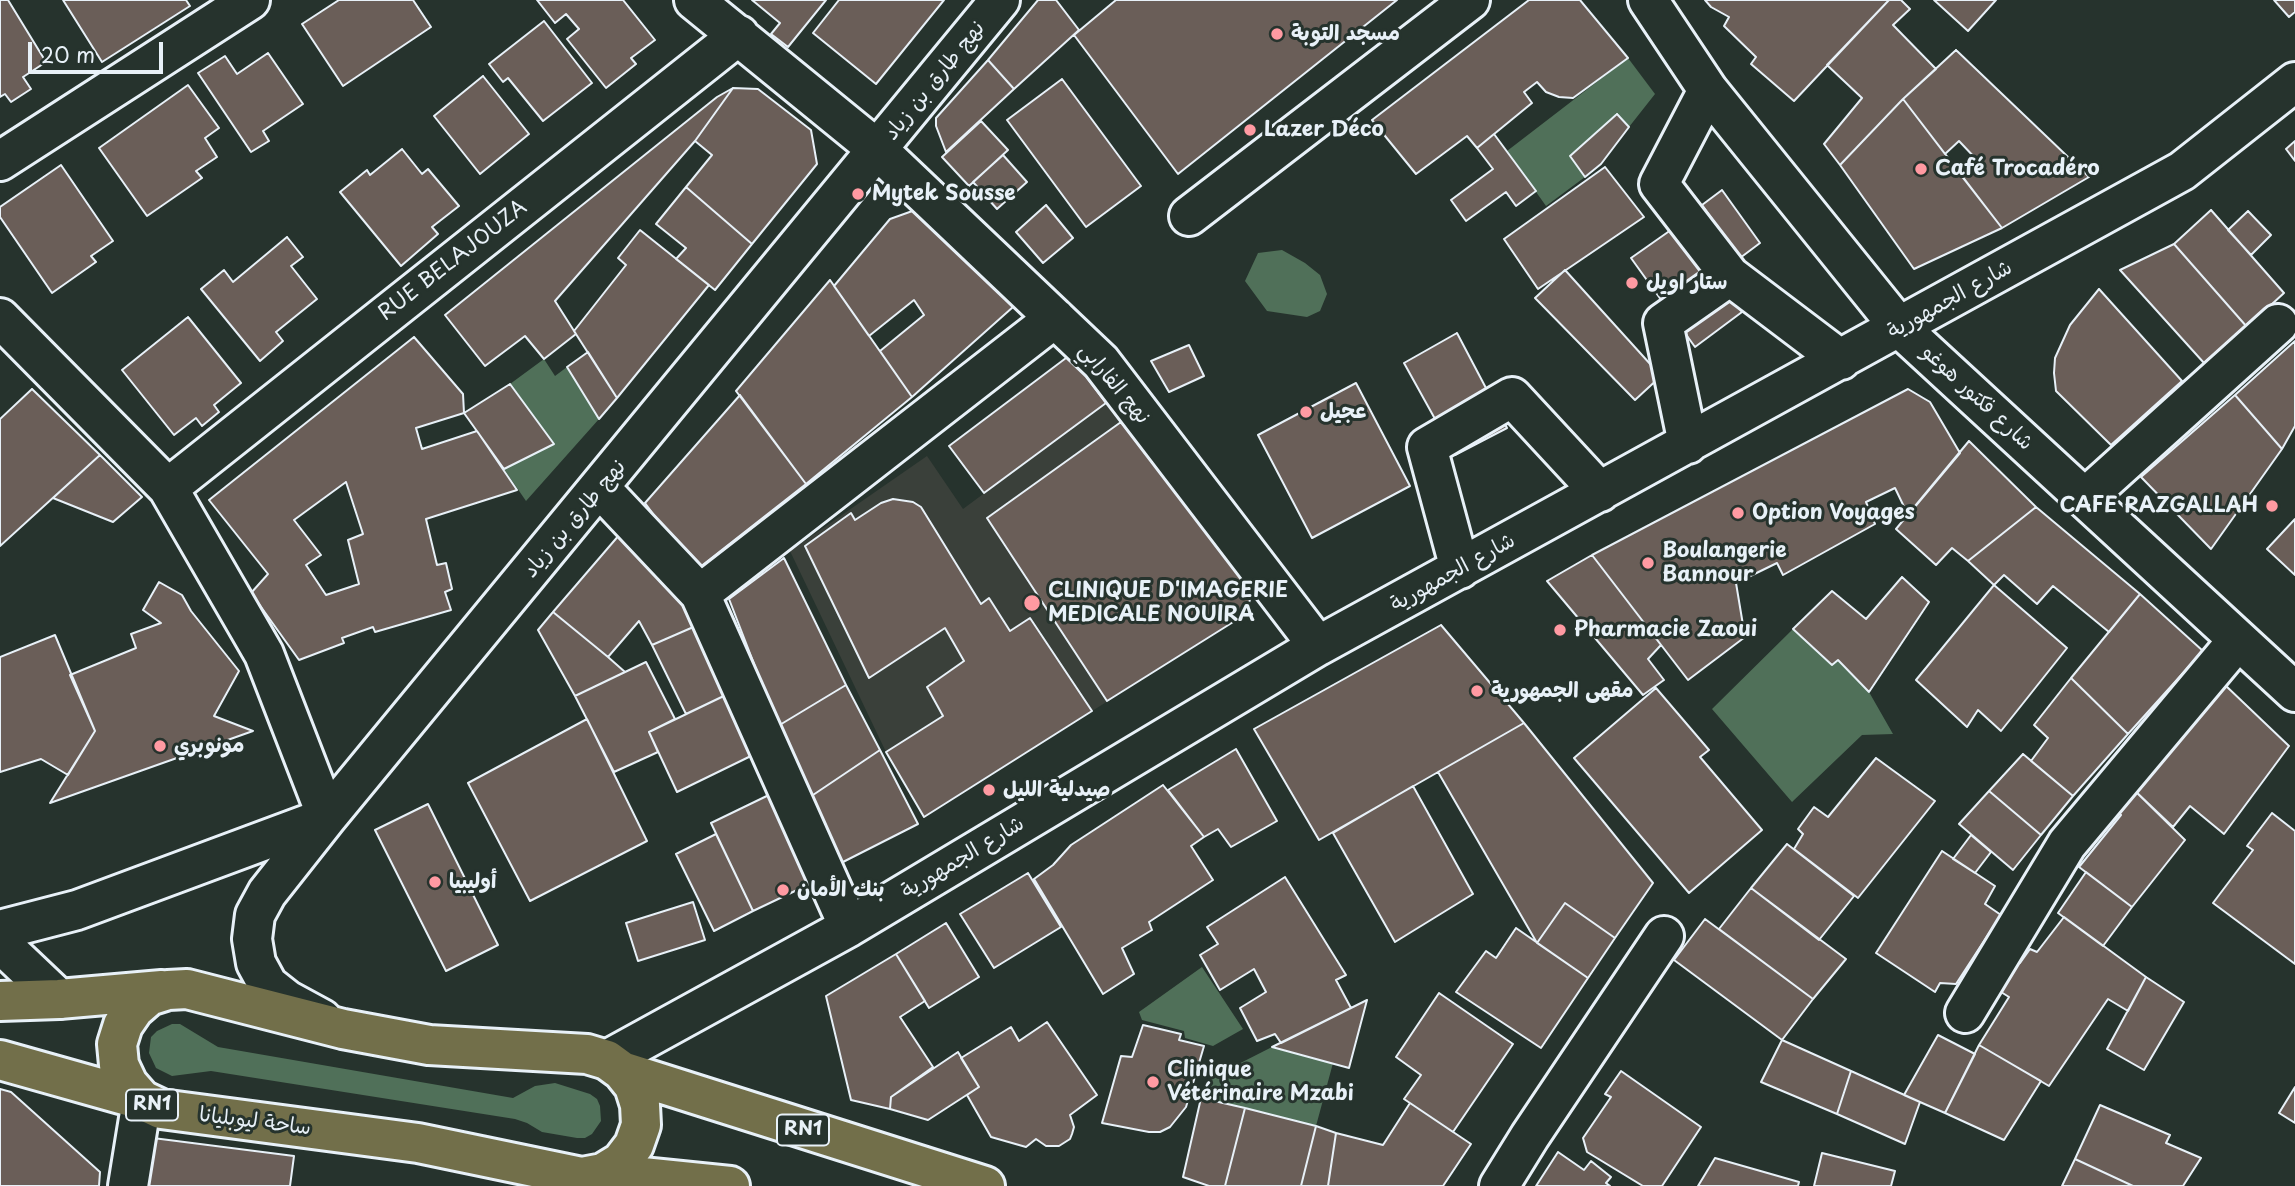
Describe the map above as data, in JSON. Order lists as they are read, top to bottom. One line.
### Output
{"streets":{"main road":["RN1","ساحة ليوبليانا"],"street":["نهج طارق بن زياد","RUE BELAJOUZA","شارع الجمهورية","نهج الفارابي","شارع فكتور هوغو"]},"crossings":[["نهج طارق بن زياد","نهج الفارابي"],["نهج طارق بن زياد","RN1"],["RUE BELAJOUZA","نهج الفارابي"],["شارع الجمهورية","نهج الفارابي"],["شارع الجمهورية","شارع فكتور هوغو"],["شارع الجمهورية","RN1"],["RN1","ساحة ليوبليانا"]],"places":["مسجد التوبة","Lazer Déco","Café Trocadéro","Mytek Sousse","ستار اويل","عجيل","CAFE RAZGALLAH","Option Voyages","Boulangerie Bannour","CLINIQUE D'IMAGERIE MEDICALE NOUIRA","Pharmacie Zaoui","مقهى الجمهورية","مونوبري","صيدلية الليل","أوليبيا","بنك الأمان","Clinique Vétérinaire Mzabi"],"scale_bar":"20 m"}
